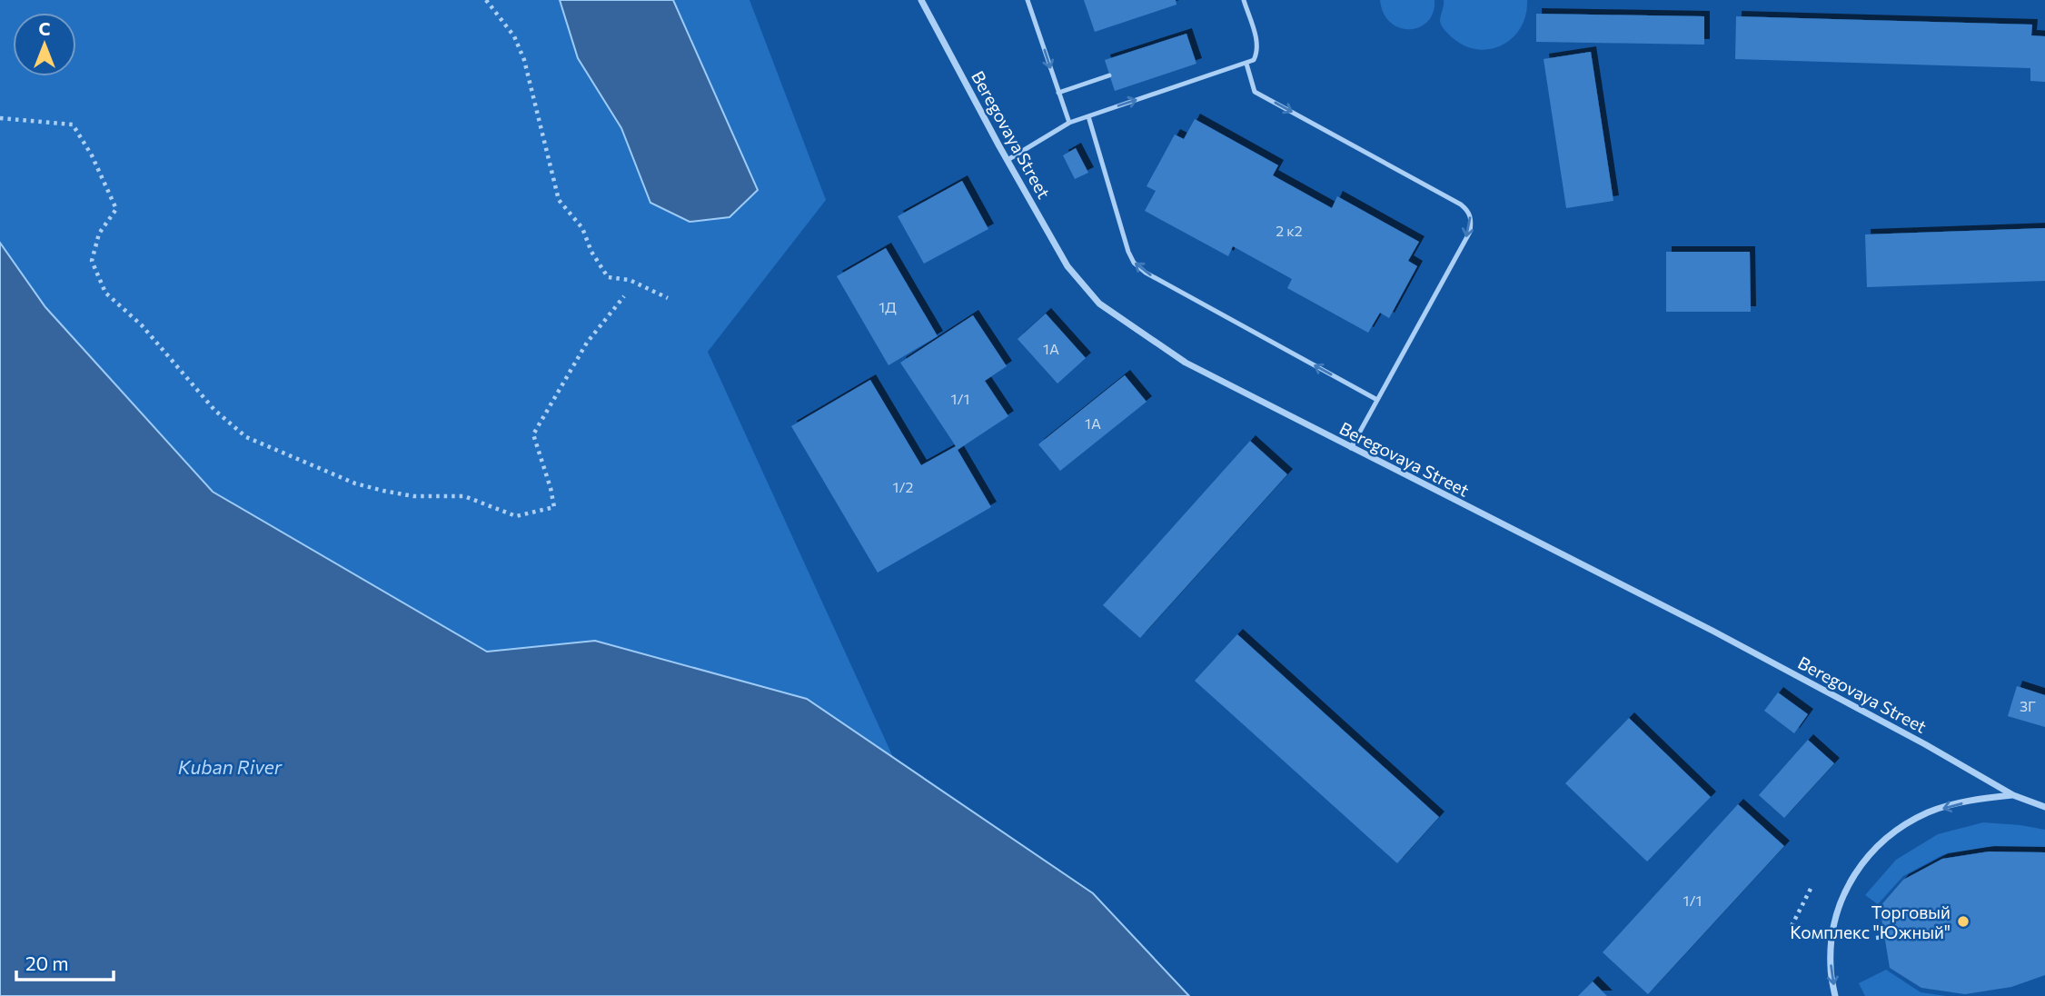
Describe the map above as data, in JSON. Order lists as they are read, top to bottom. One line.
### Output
{"streets":{"street":["Beregovaya Street"]},"water":["Kuban River"],"places":["Торговый Комплекс \"Южный\""],"house_numbers":["2 к2","1Д","1А","1/1","1А","1/2","3Г","1/1"],"scale_bar":"20 m","north":"top"}
